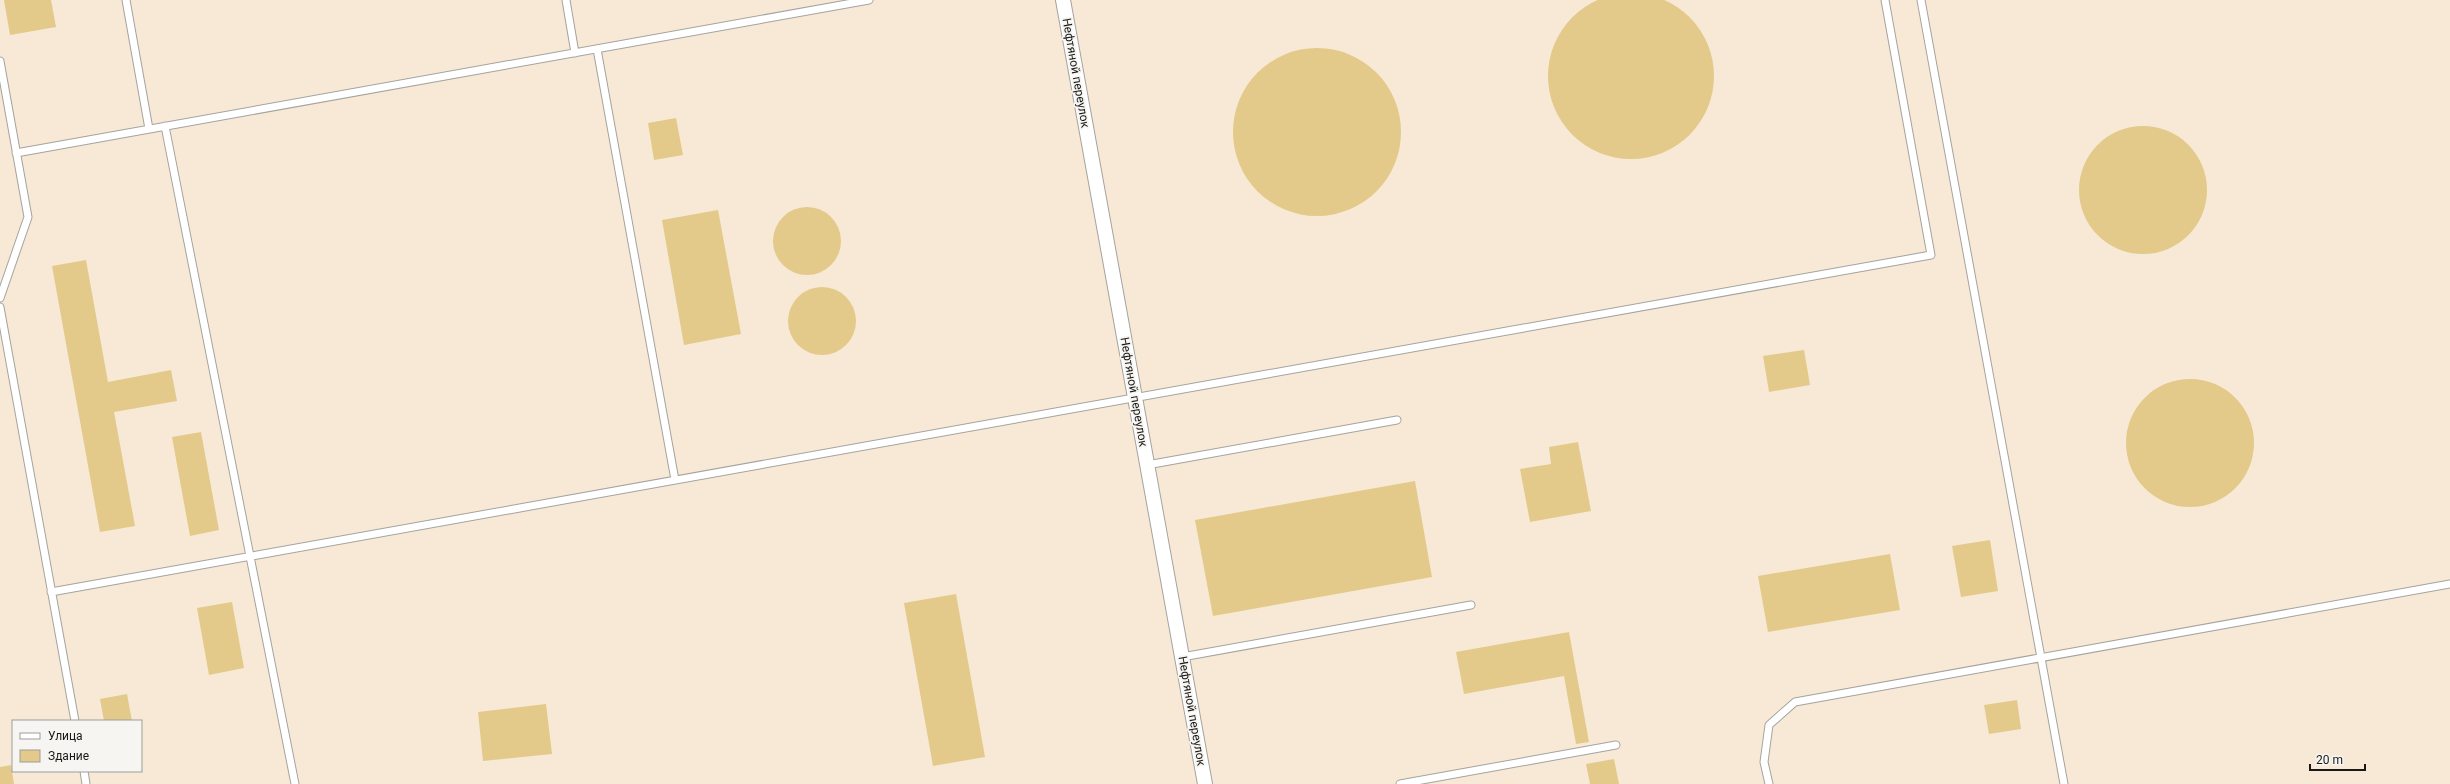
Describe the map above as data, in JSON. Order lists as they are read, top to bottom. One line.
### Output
{"streets":{"street":["Нефтяной переулок"]},"legend":["Улица","Здание"],"scale_bar":"20 m"}
